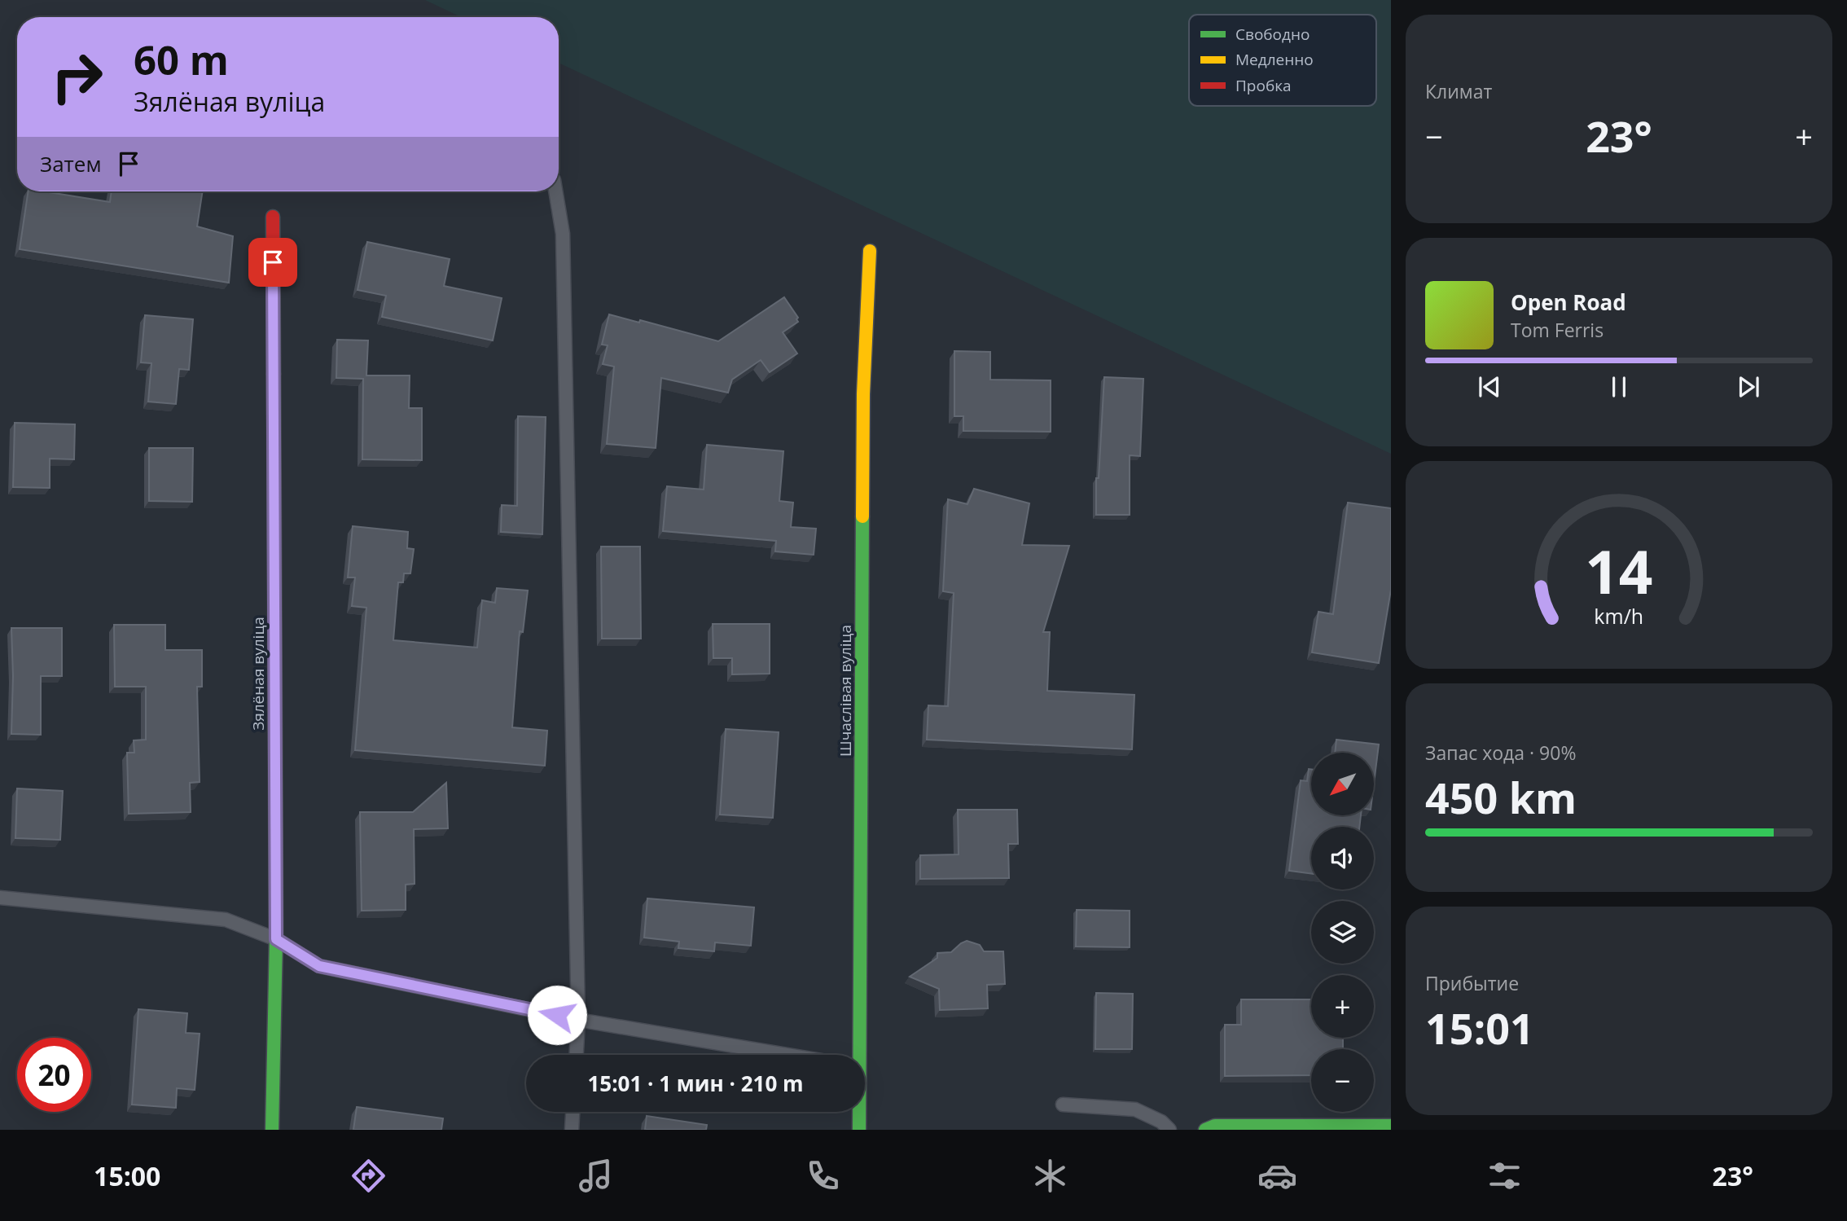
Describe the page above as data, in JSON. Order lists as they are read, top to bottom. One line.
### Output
{"streets":{"street":["Зялёная вуліца","Шчаслівая вуліца"]},"legend":["Свободно","Медленно","Пробка"],"north":"bottom left","page":{"tile":["Климат",["Запас хода · 90%","450 km"],["Прибытие","15:01"]],"turn":["60 m","Зялёная вуліца"],"heat":["−","23°","+"],"then":"Затем","song":["Open Road","Tom Ferris"],"map_buttons":["+","−"],"limit":"20","trip":"15:01 · 1 мин · 210 m","tabs":["15:00","23°"],"gauge":["14","km/h"]}}
